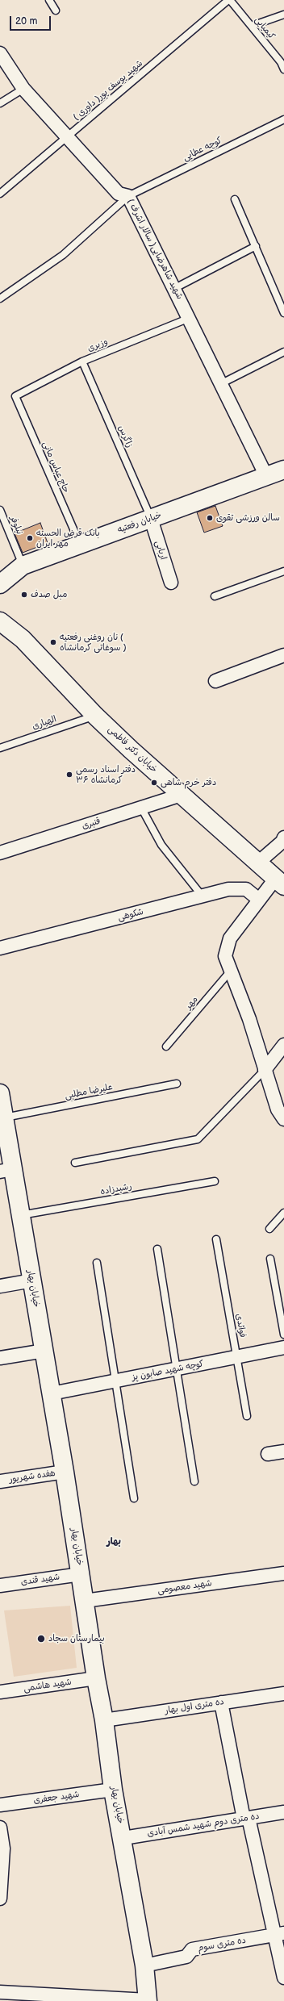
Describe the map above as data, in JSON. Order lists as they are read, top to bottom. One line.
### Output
{"streets":{"main road":["خیابان رفعتیه","خیابان دکتر فاطمی","خیابان بهار"],"street":["شهید شاهرضایی( سالار اشرف )","اربابی","قنبری","شکوهی","کوچه شهید صابون پز","هفده شهریور","شهید قندی","شهید معصومی","شهید هاشمی","ده متری اول بهار","شهید جعفری","ده متری دوم شهید شمس آبادی","ده متری سوم"],"lane":["کیمیایی","شهید یوسف پور( داوری )","کوچه عطایی","وزیری","زاگرس","حاج عباس مانی","نیلوفر","الهیاری","مهر","علیرضا مطلبی","رشیدزاده","فوائدی"]},"crossings":[["کیمیایی","شهید یوسف پور( داوری )"],["شهید یوسف پور( داوری )","شهید شاهرضایی( سالار اشرف )"],["کوچه عطایی","شهید شاهرضایی( سالار اشرف )"],["شهید شاهرضایی( سالار اشرف )","وزیری"],["شهید شاهرضایی( سالار اشرف )","خیابان رفعتیه"],["وزیری","زاگرس"],["وزیری","حاج عباس مانی"],["زاگرس","خیابان رفعتیه"],["زاگرس","اربابی"],["حاج عباس مانی","خیابان رفعتیه"],["خیابان رفعتیه","نیلوفر"],["خیابان رفعتیه","اربابی"],["الهیاری","خیابان دکتر فاطمی"],["خیابان دکتر فاطمی","قنبری"],["علیرضا مطلبی","خیابان بهار"],["رشیدزاده","خیابان بهار"],["خیابان بهار","کوچه شهید صابون پز"],["خیابان بهار","هفده شهریور"],["خیابان بهار","شهید قندی"],["خیابان بهار","شهید معصومی"],["خیابان بهار","شهید هاشمی"],["خیابان بهار","ده متری اول بهار"],["خیابان بهار","شهید جعفری"],["خیابان بهار","ده متری دوم شهید شمس آبادی"],["خیابان بهار","ده متری سوم"],["فوائدی","کوچه شهید صابون پز"]],"districts":["بهار"],"places":["سالن ورزشی تقوی","بانک قرض الحسنه مهر ایران","مبل صدف","نان روغنی رفعتیه ( سوغاتی کرمانشاه )","دفتر اسناد رسمی ۳۶ کرمانشاه","دفتر خرم شاهی","بیمارستان سجاد"],"scale_bar":"20 m"}
